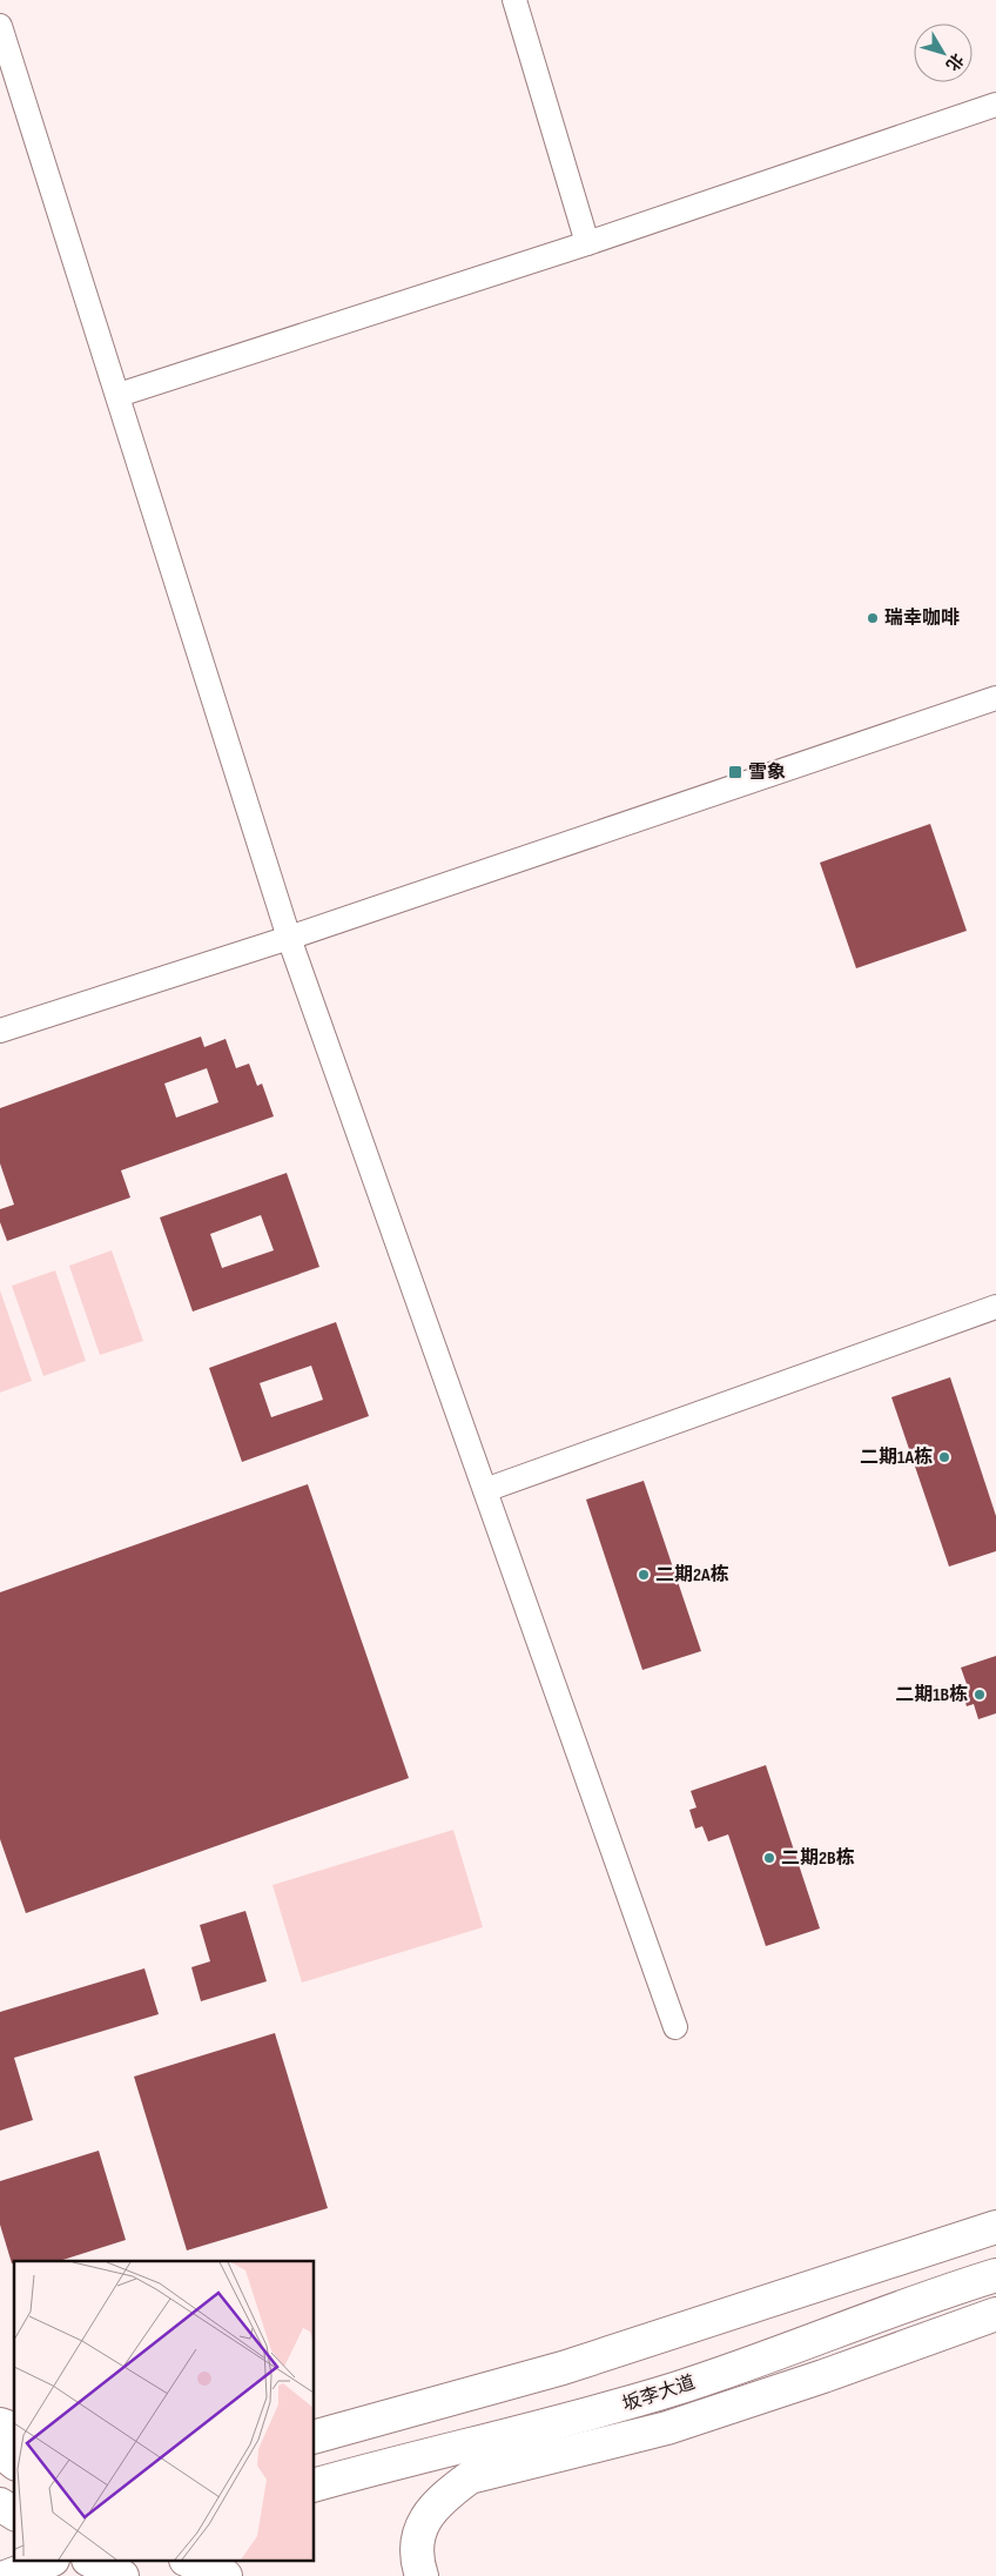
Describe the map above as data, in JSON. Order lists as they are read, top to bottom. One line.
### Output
{"streets":{"main road":["坂李大道"]},"places":{"other":["瑞幸咖啡","二期1A栋","二期2A栋","二期1B栋","二期2B栋"],"transit":["雪象"]},"north":"bottom right"}
